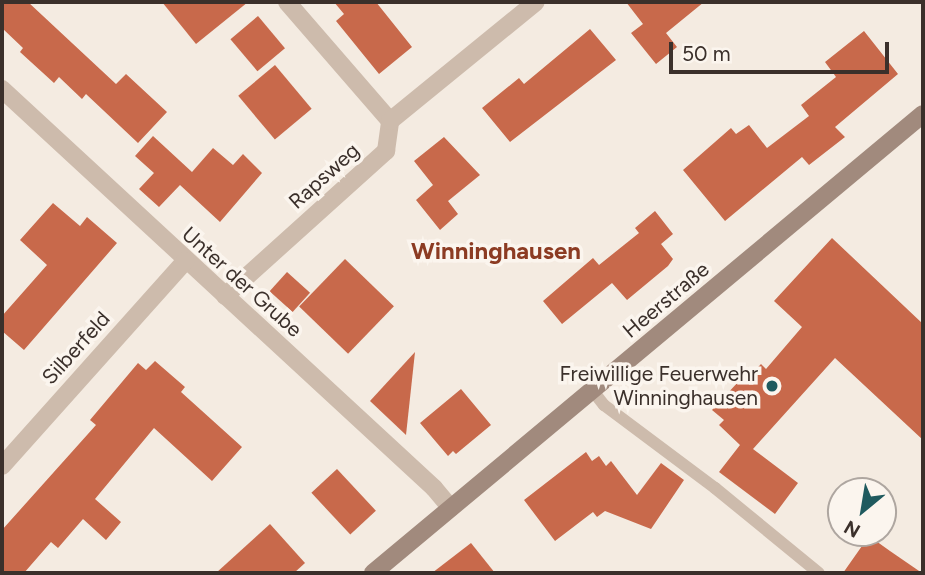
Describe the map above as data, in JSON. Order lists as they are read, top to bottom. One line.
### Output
{"streets":{"street":["Rapsweg","Unter der Grube","Heerstraße","Silberfeld"]},"crossings":[["Rapsweg","Unter der Grube"],["Unter der Grube","Heerstraße"],["Unter der Grube","Silberfeld"]],"districts":["Winninghausen"],"places":["Freiwillige Feuerwehr Winninghausen"],"scale_bar":"50 m","north":"bottom left"}
